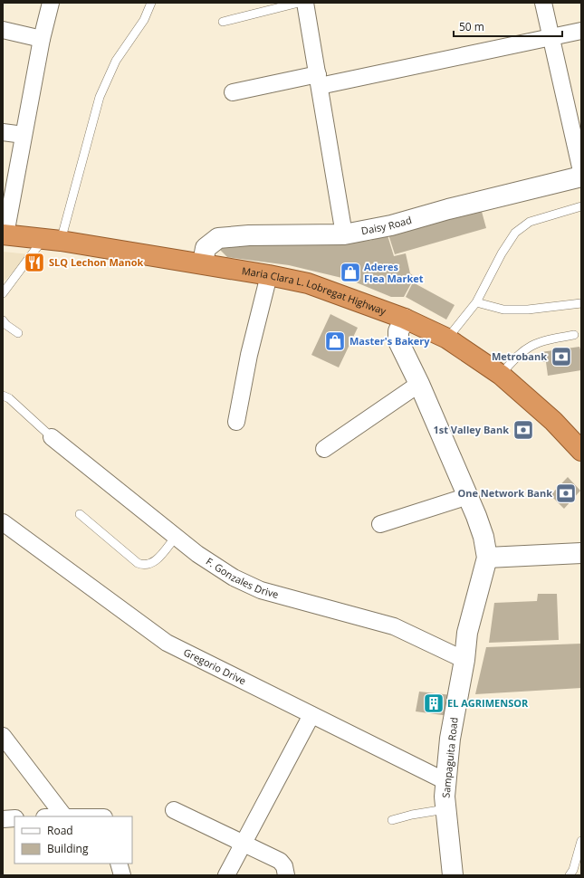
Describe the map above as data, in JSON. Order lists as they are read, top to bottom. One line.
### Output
{"streets":{"highway":["Maria Clara L. Lobregat Highway"],"street":["Daisy Road","F. Gonzales Drive","Gregorio Drive","Sampaguita Road"]},"crossings":[["Daisy Road","Maria Clara L. Lobregat Highway"],["Maria Clara L. Lobregat Highway","Sampaguita Road"],["F. Gonzales Drive","Sampaguita Road"],["Gregorio Drive","Sampaguita Road"]],"places":{"restaurant":["SLQ Lechon Manok"],"shop":["Aderes Flea Market","Master's Bakery"],"bank":["Metrobank","1st Valley Bank","One Network Bank"],"building":["EL AGRIMENSOR"]},"legend":["Road","Building"],"scale_bar":"50 m"}
